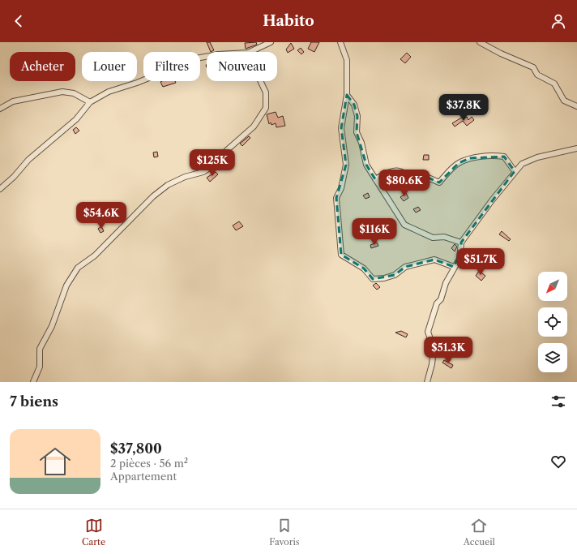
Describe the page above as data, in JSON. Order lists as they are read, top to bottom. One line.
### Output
{"north":"bottom left","page":{"header":"Habito","chip":["Acheter","Louer","Filtres","Nouveau"],"price":["$37.8K","$125K","$80.6K","$54.6K","$116K","$51.7K","$51.3K"],"heading":"7 biens","list":[{"name":"$37,800","note":"2 pièces · 56 m² · Appartement"}],"tabs":["Carte","Favoris","Accueil"]}}
